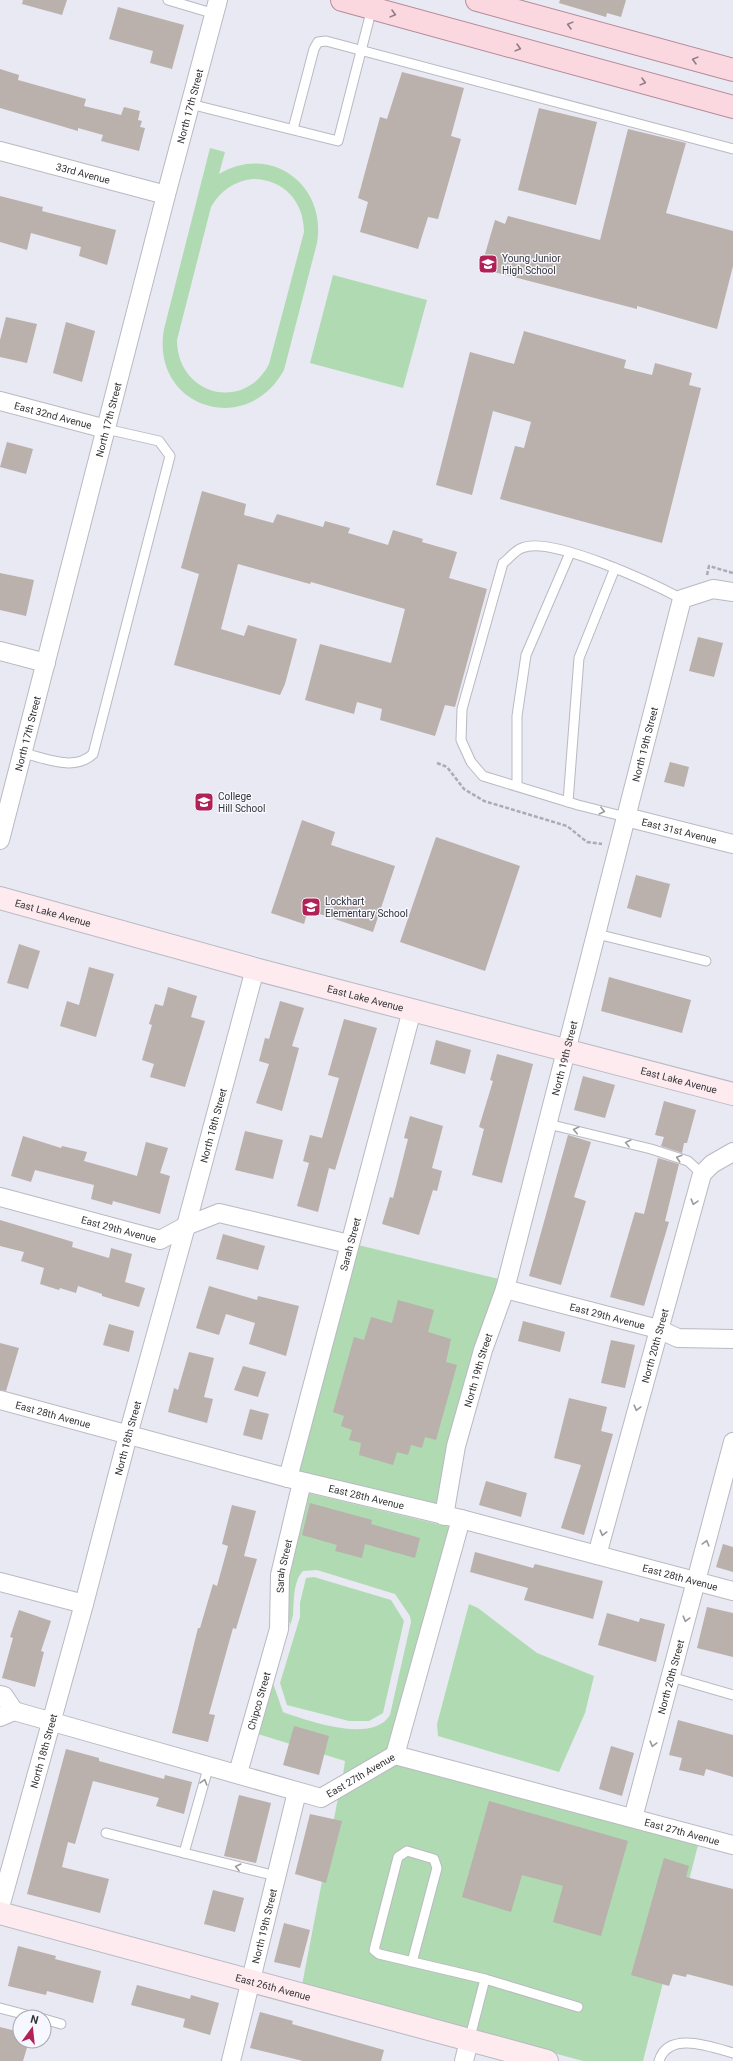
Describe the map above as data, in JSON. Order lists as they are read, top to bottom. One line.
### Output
{"streets":{"street":["North 17th Street","33rd Avenue","East 32nd Avenue","North 19th Street","East 31st Avenue","East Lake Avenue","North 18th Street","East 29th Avenue","Sarah Street","North 20th Street","East 28th Avenue","Chipco Street","East 27th Avenue","East 26th Avenue"]},"crossings":[["North 17th Street","33rd Avenue"],["North 17th Street","East 32nd Avenue"],["North 19th Street","East 31st Avenue"],["North 19th Street","East Lake Avenue"],["North 19th Street","East 29th Avenue"],["North 19th Street","East 28th Avenue"],["North 19th Street","East 27th Avenue"],["North 19th Street","East 26th Avenue"],["East Lake Avenue","North 18th Street"],["East Lake Avenue","Sarah Street"],["North 18th Street","East 29th Avenue"],["North 18th Street","East 28th Avenue"],["North 18th Street","East 27th Avenue"],["East 29th Avenue","Sarah Street"],["East 29th Avenue","North 20th Street"],["Sarah Street","East 28th Avenue"],["Sarah Street","Chipco Street"],["North 20th Street","East 28th Avenue"],["North 20th Street","East 27th Avenue"],["Chipco Street","East 27th Avenue"]],"places":{"school or university":["Young Junior High School","College Hill School","Lockhart Elementary School"]},"north":"top"}
